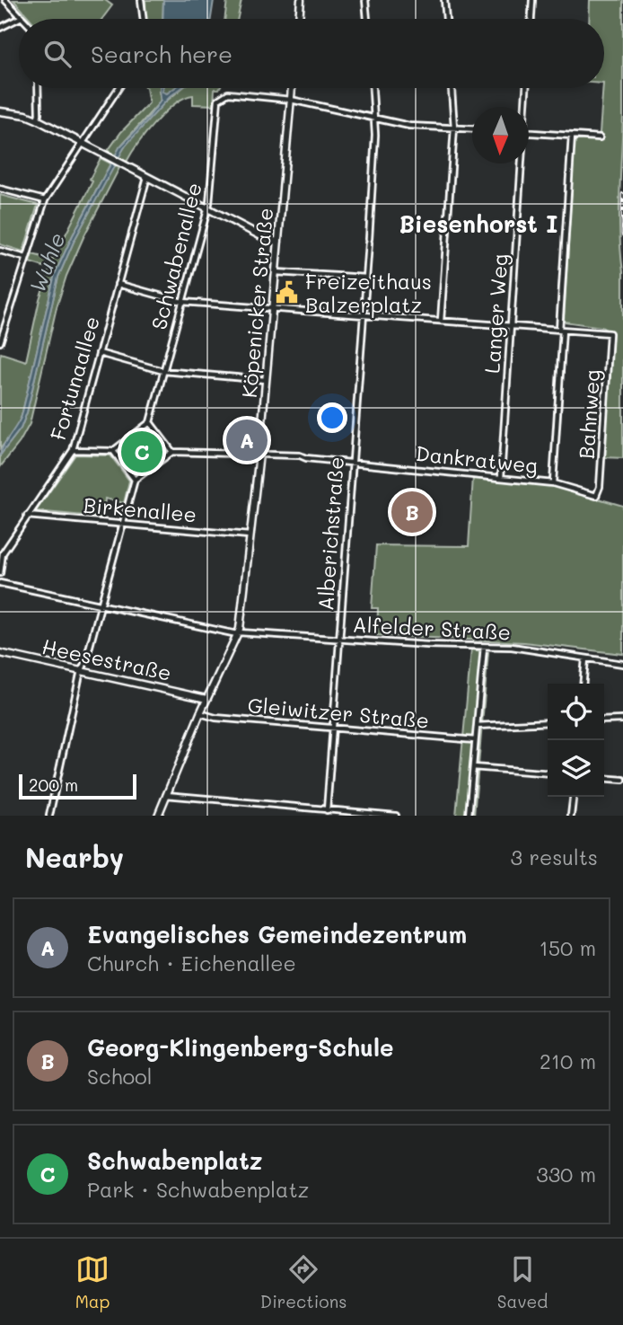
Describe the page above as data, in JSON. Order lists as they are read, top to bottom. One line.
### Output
{"streets":{"main road":["Köpenicker Straße","Heesestraße"],"street":["Schwabenallee","Langer Weg","Fortunaallee","Bahnweg","Dankratweg","Birkenallee","Alberichstraße","Alfelder Straße","Gleiwitzer Straße"]},"crossings":[["Schwabenallee","Köpenicker Straße"],["Köpenicker Straße","Dankratweg"],["Köpenicker Straße","Birkenallee"],["Köpenicker Straße","Alfelder Straße"],["Köpenicker Straße","Heesestraße"],["Köpenicker Straße","Gleiwitzer Straße"],["Langer Weg","Dankratweg"],["Fortunaallee","Birkenallee"],["Bahnweg","Dankratweg"],["Dankratweg","Alberichstraße"],["Alberichstraße","Alfelder Straße"],["Alberichstraße","Gleiwitzer Straße"]],"districts":["Biesenhorst I"],"water":["Wuhle"],"places":{"public building":["Freizeithaus Balzerplatz"]},"scale_bar":"200 m","north":"bottom","page":{"search":"Search here","pins":["A","C","B"],"scale":"200 m","heading":["Nearby","3 results"],"list":[{"mark":"A","name":"Evangelisches Gemeindezentrum","note":"Church · Eichenallee","value":"150 m"},{"mark":"B","name":"Georg-Klingenberg-Schule","note":"School","value":"210 m"},{"mark":"C","name":"Schwabenplatz","note":"Park · Schwabenplatz","value":"330 m"}],"nav":["Map","Directions","Saved"]}}
